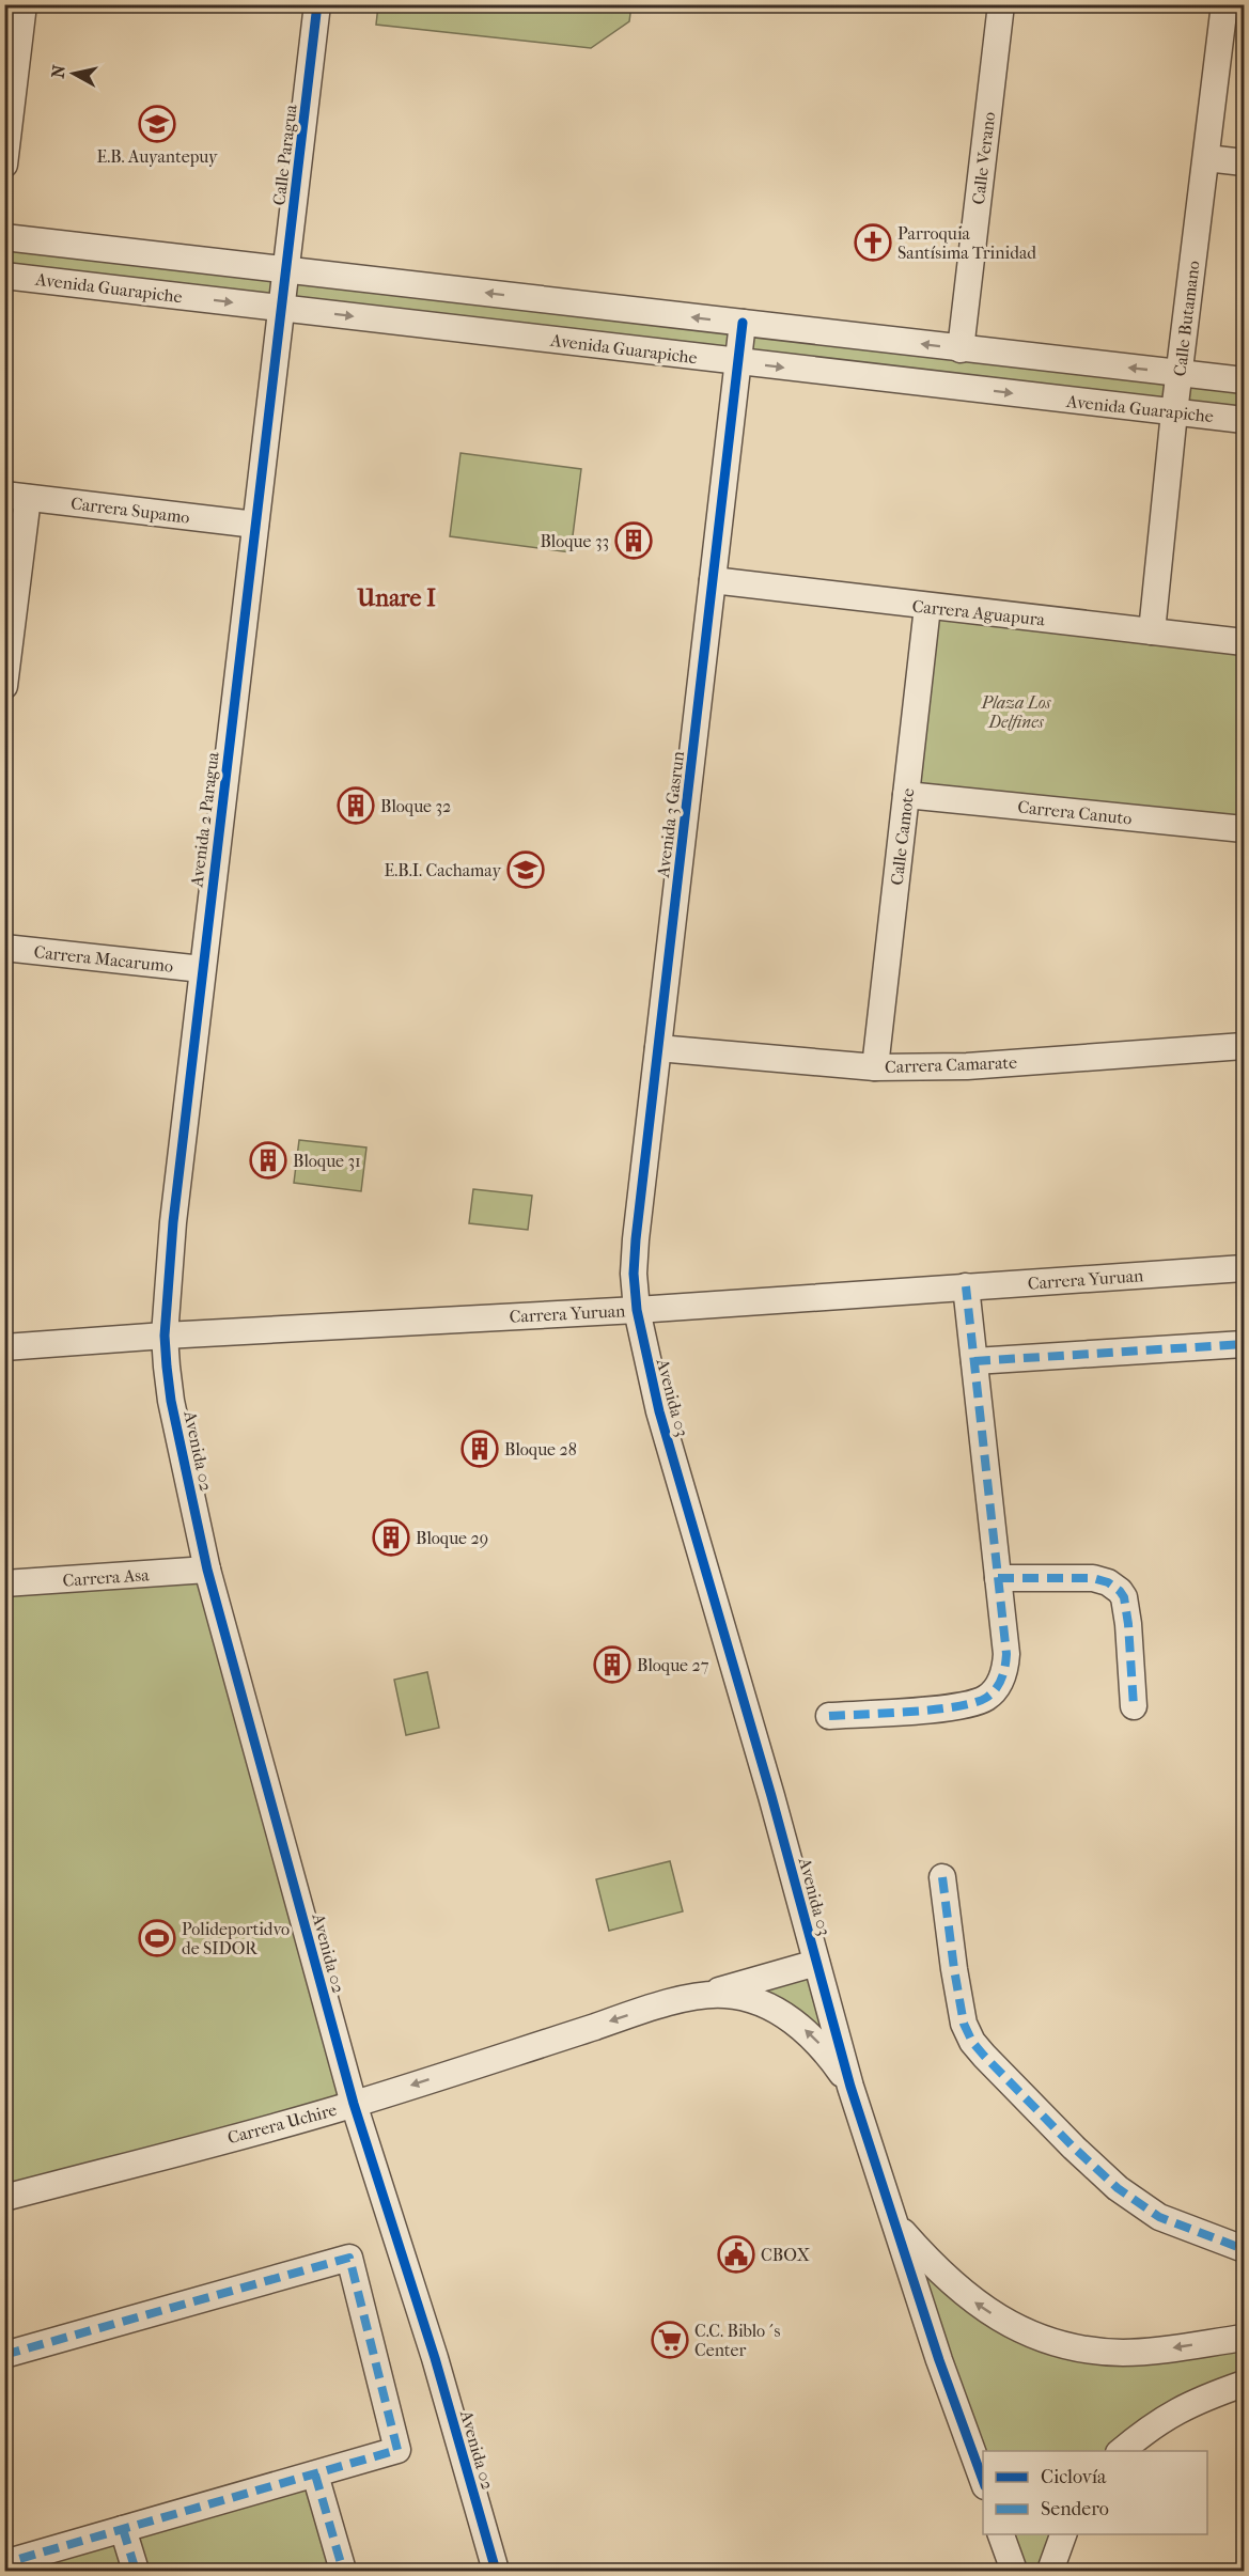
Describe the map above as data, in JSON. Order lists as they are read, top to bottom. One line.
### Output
{"streets":{"street":["Calle Paragua","Calle Verano","Avenida Guarapiche","Calle Butamano","Carrera Supamo","Carrera Aguapura","Carrera Canuto","Avenida 3 Gasrun","Avenida 2 Paragua","Calle Camote","Carrera Macarumo","Carrera Camarate","Carrera Yuruan","Avenida 03","Avenida 02","Carrera Asa","Carrera Uchire"]},"crossings":[["Calle Paragua","Avenida Guarapiche"],["Calle Paragua","Avenida 2 Paragua"],["Avenida Guarapiche","Calle Butamano"],["Avenida Guarapiche","Avenida 3 Gasrun"],["Avenida Guarapiche","Avenida 2 Paragua"],["Calle Butamano","Carrera Aguapura"],["Carrera Supamo","Avenida 2 Paragua"],["Carrera Aguapura","Avenida 3 Gasrun"],["Carrera Aguapura","Calle Camote"],["Carrera Canuto","Calle Camote"],["Avenida 3 Gasrun","Carrera Camarate"],["Avenida 3 Gasrun","Carrera Yuruan"],["Avenida 3 Gasrun","Avenida 03"],["Avenida 2 Paragua","Carrera Macarumo"],["Avenida 2 Paragua","Carrera Yuruan"],["Avenida 2 Paragua","Avenida 02"],["Calle Camote","Carrera Camarate"],["Carrera Yuruan","Avenida 03"],["Carrera Yuruan","Avenida 02"],["Avenida 03","Carrera Uchire"],["Avenida 02","Carrera Asa"],["Avenida 02","Carrera Uchire"]],"one_way":["Carrera Uchire"],"districts":["Unare I"],"parks":["Plaza Los Delfines"],"places":{"school or university":["E.B. Auyantepuy","E.B.I. Cachamay"],"church":["Parroquia Santísima Trinidad"],"building":["Bloque 33","Bloque 32","Bloque 31","Bloque 28","Bloque 29","Bloque 27"],"sports":["Polideportidvo de SIDOR"],"public building":["CBOX"],"supermarket":["C.C. Biblo´s Center"]},"legend":["Ciclovía","Sendero"],"north":"left"}
